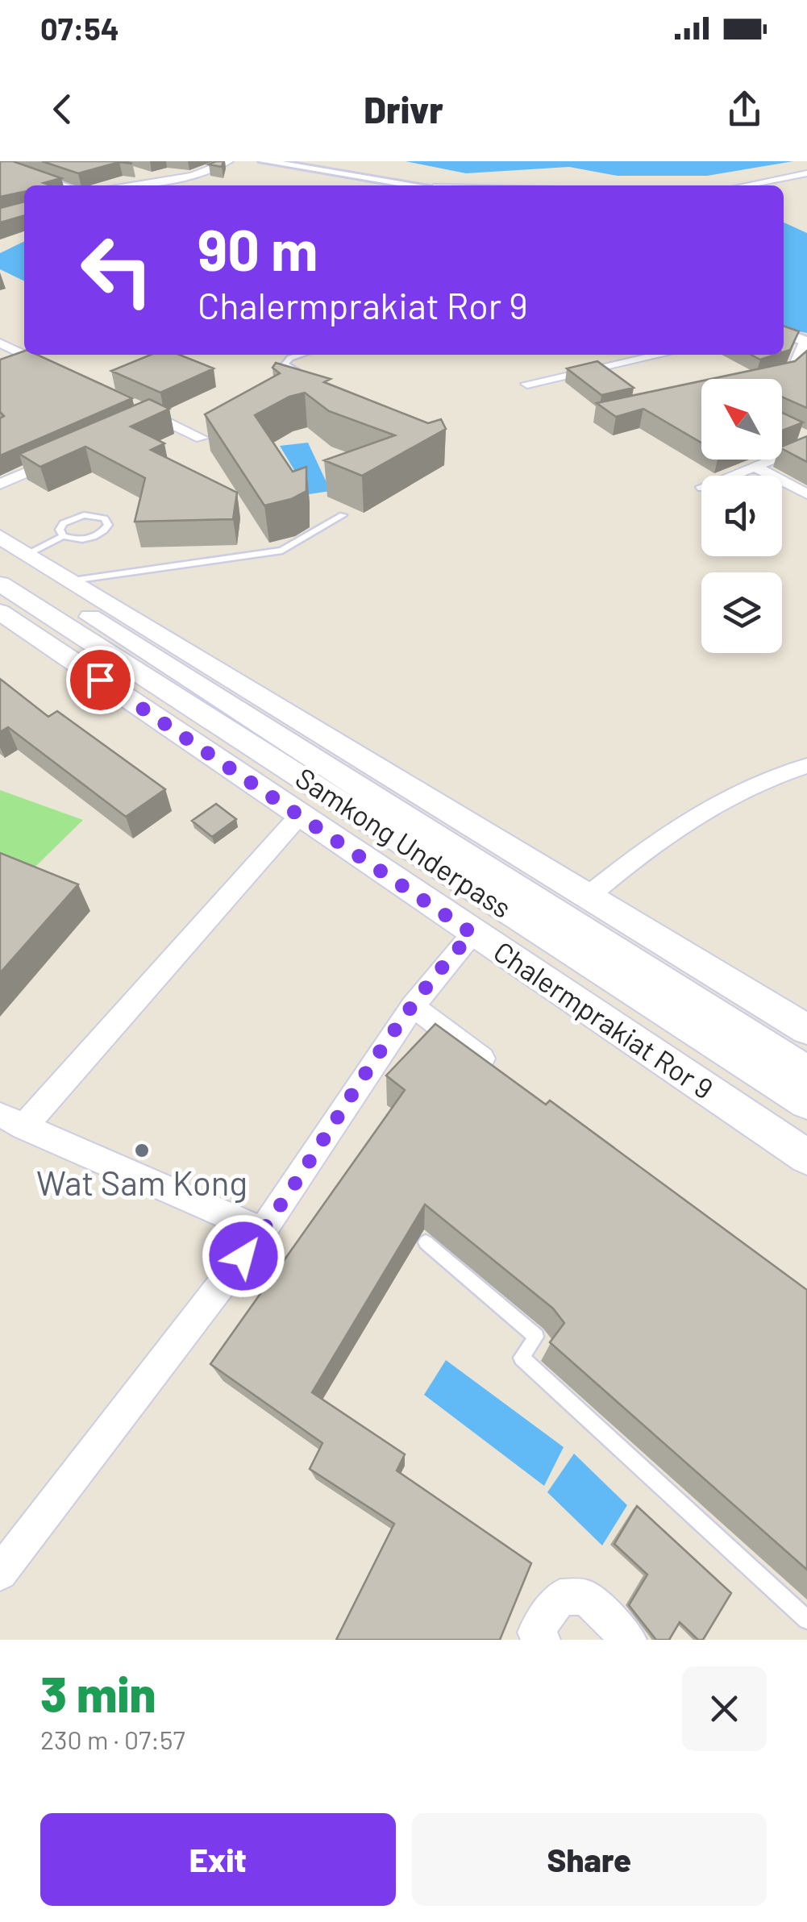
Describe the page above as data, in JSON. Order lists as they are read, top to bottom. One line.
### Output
{"streets":{"main road":["Samkong Underpass","Chalermprakiat Ror 9"]},"places":["Wat Sam Kong"],"north":"top left","page":{"status":"07:54","header":"Drivr","turn":["90 m","Chalermprakiat Ror 9"],"heading":["3 min","230 m · 07:57"],"buttons":["Exit","Share"]}}
